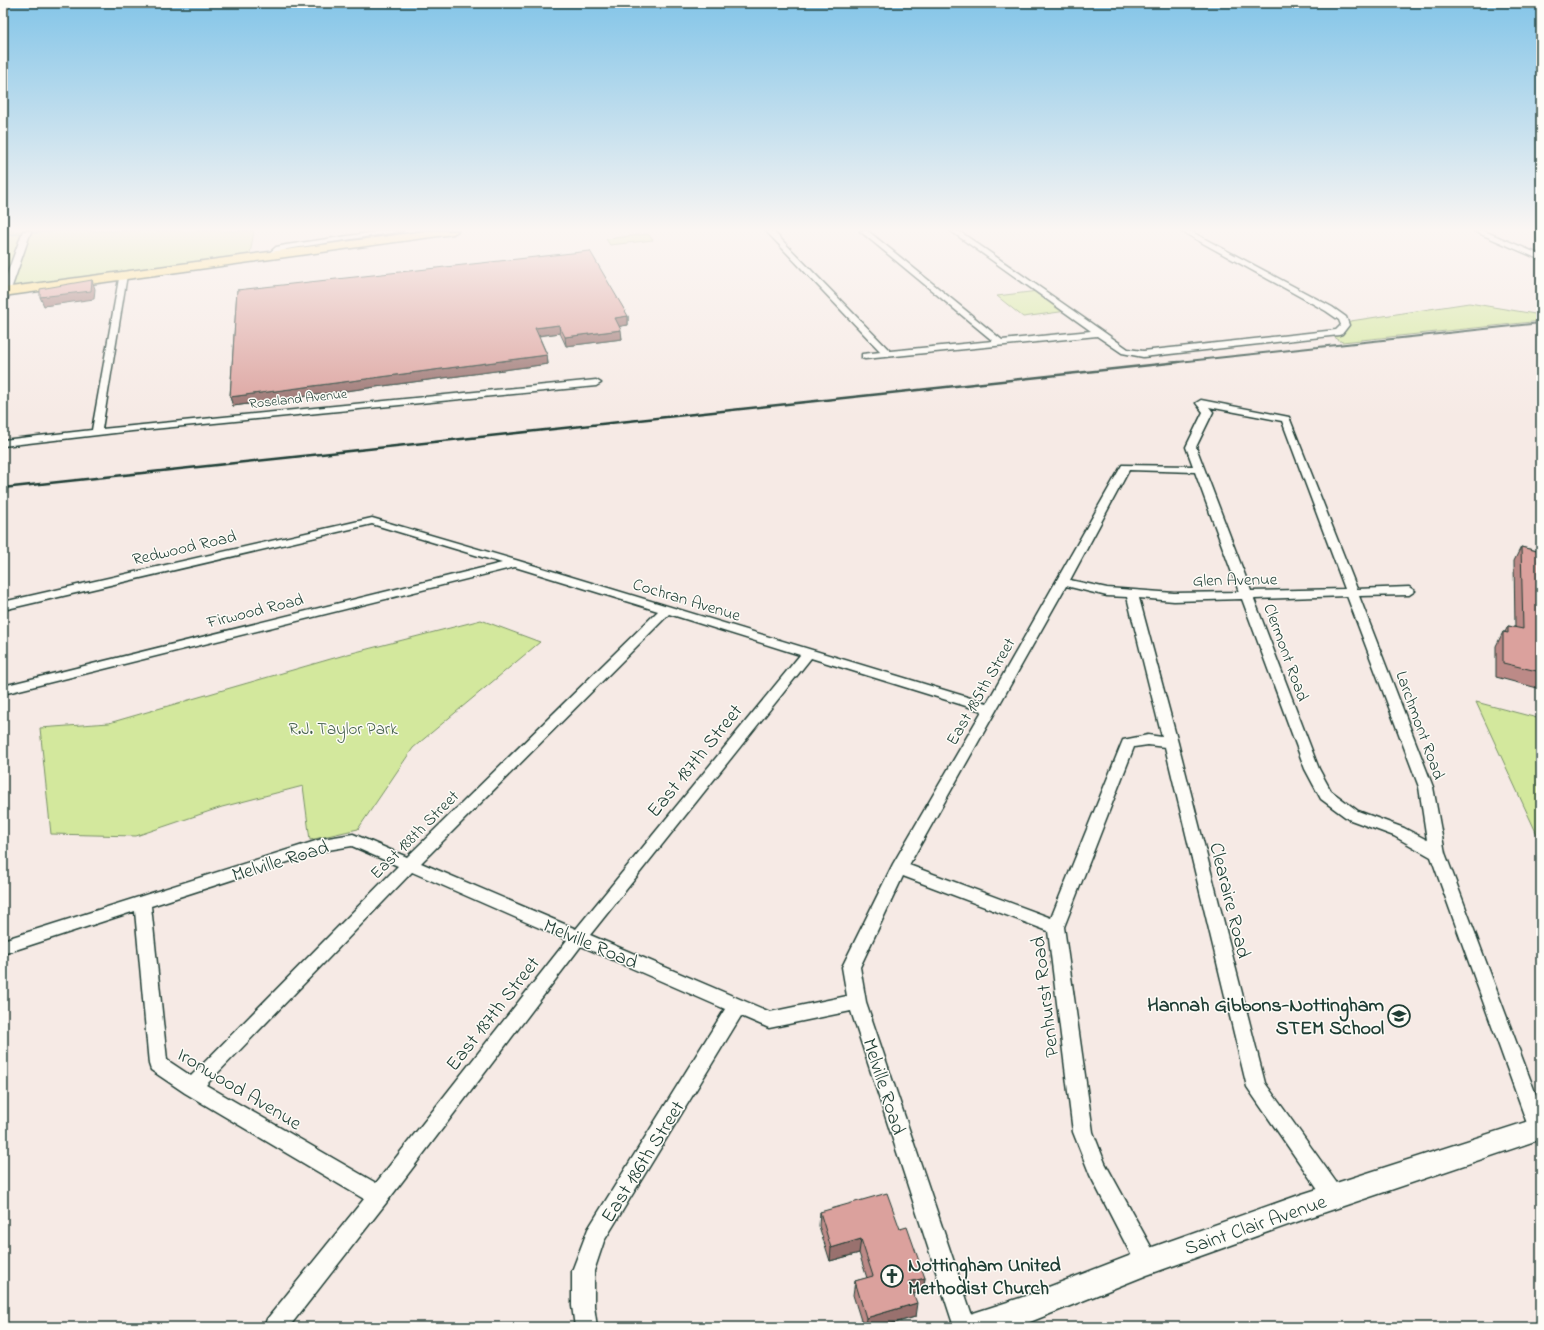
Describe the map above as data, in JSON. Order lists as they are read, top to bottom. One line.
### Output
{"streets":{"street":["Roseland Avenue","Redwood Road","Glen Avenue","Cochran Avenue","Firwood Road","Clermont Road","East 185th Street","Larchmont Road","East 187th Street","East 188th Street","Melville Road","Clearaire Road","Penhurst Road","Ironwood Avenue","East 186th Street","Saint Clair Avenue"]},"crossings":[["Redwood Road","Cochran Avenue"],["Glen Avenue","Clermont Road"],["Glen Avenue","East 185th Street"],["Glen Avenue","Larchmont Road"],["Glen Avenue","Clearaire Road"],["Cochran Avenue","Firwood Road"],["Cochran Avenue","East 185th Street"],["Cochran Avenue","East 187th Street"],["Cochran Avenue","East 188th Street"],["Clermont Road","East 185th Street"],["Clermont Road","Larchmont Road"],["East 185th Street","Melville Road"],["Larchmont Road","Saint Clair Avenue"],["East 187th Street","Melville Road"],["East 187th Street","Ironwood Avenue"],["East 188th Street","Melville Road"],["East 188th Street","Ironwood Avenue"],["Melville Road","Ironwood Avenue"],["Melville Road","East 186th Street"],["Clearaire Road","Penhurst Road"],["Clearaire Road","Saint Clair Avenue"],["Penhurst Road","Saint Clair Avenue"]],"parks":["R.J. Taylor Park"],"places":{"school or university":["Hannah Gibbons-Nottingham STEM School"],"church":["Nottingham United Methodist Church"]}}
